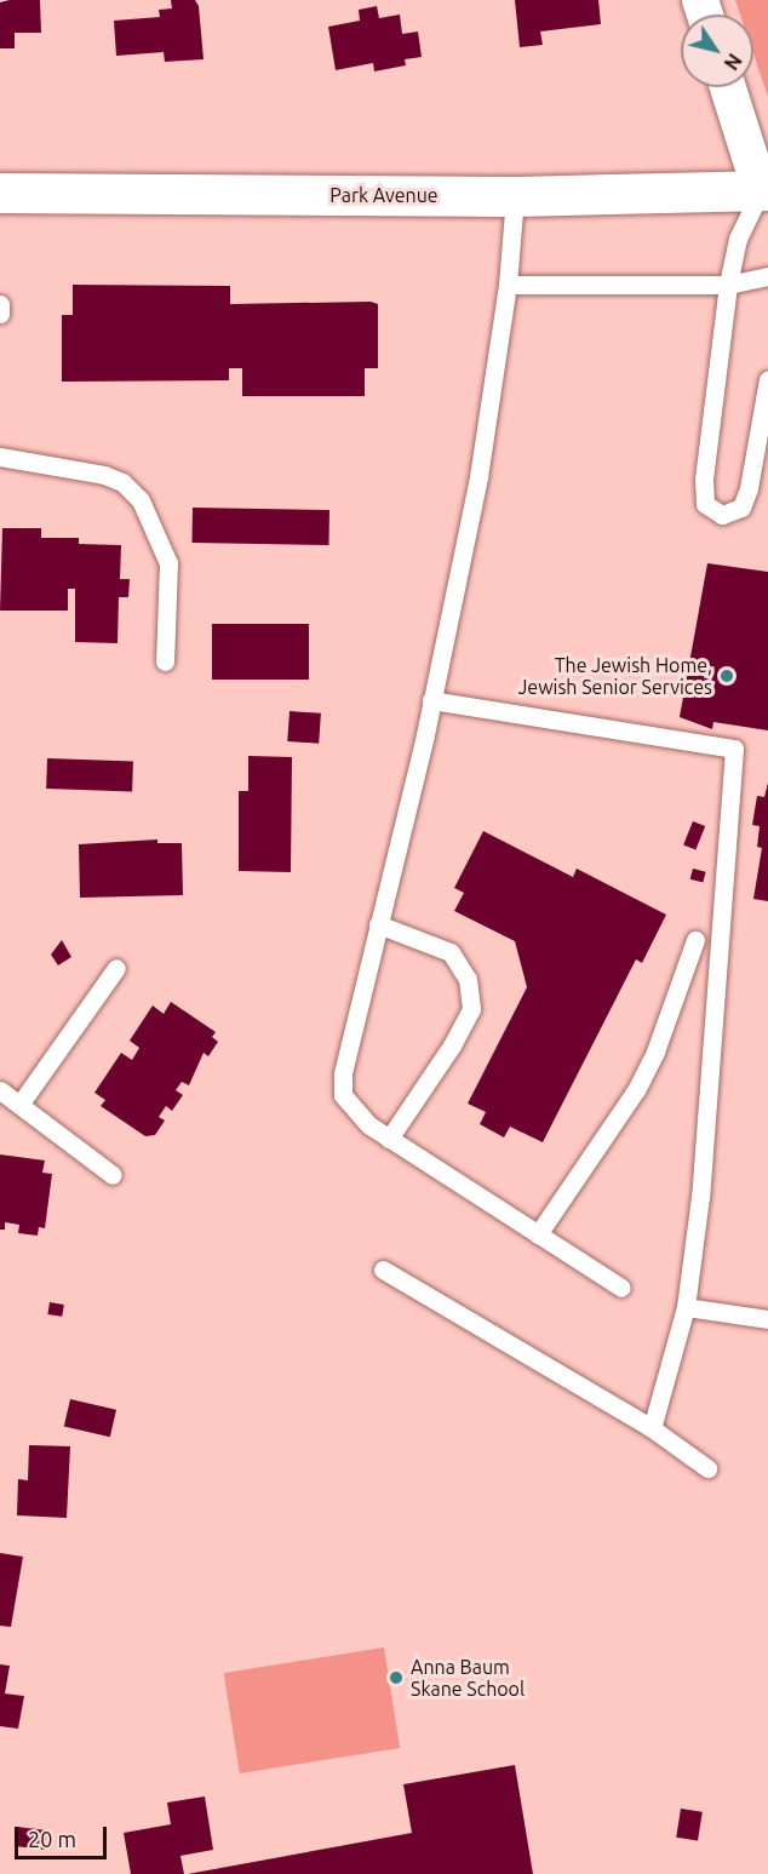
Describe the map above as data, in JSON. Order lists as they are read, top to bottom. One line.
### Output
{"streets":{"main road":["Park Avenue"]},"places":["The Jewish Home, Jewish Senior Services","Anna Baum Skane School"],"scale_bar":"20 m","north":"bottom right"}
